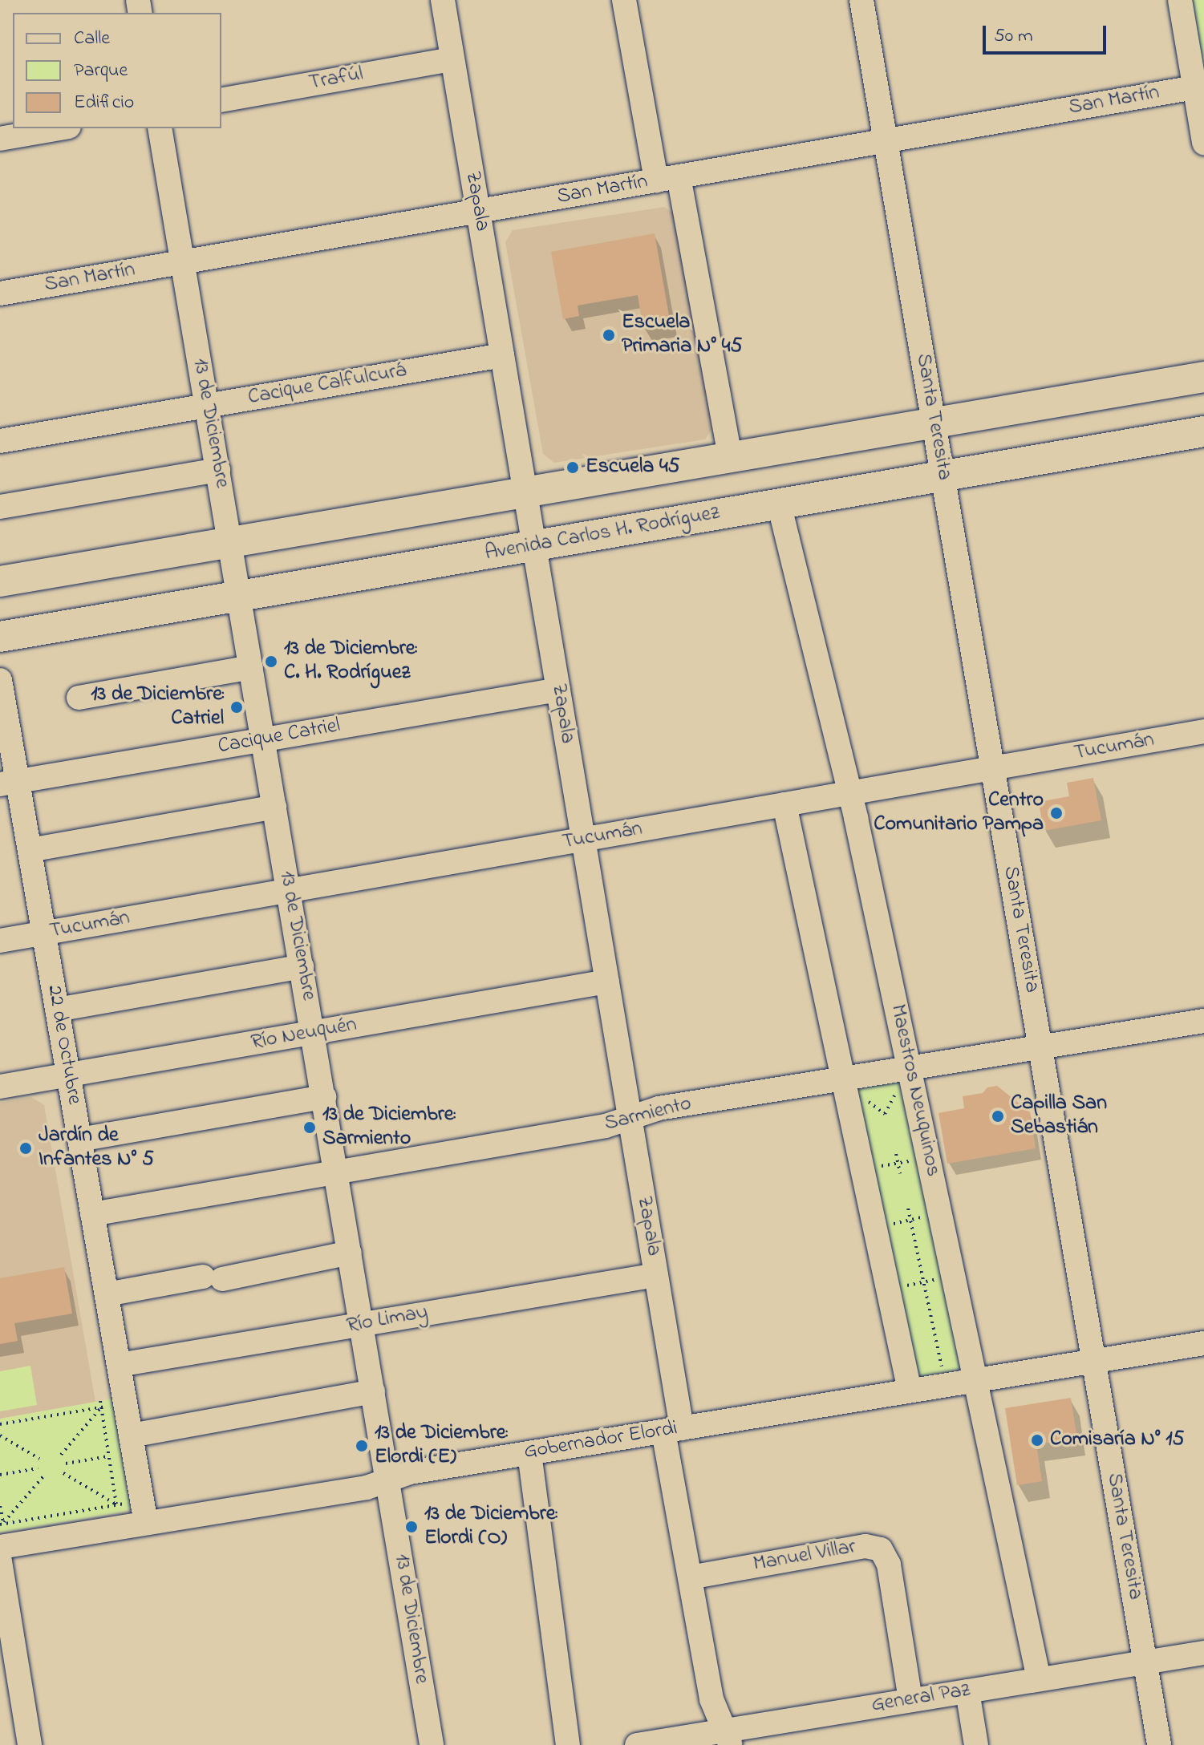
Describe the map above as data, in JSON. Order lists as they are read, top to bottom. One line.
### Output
{"streets":{"main road":["Avenida Carlos H. Rodríguez"],"street":["Trafúl","San Martín","Zapala","Cacique Calfulcurá","Santa Teresita","13 de Diciembre","Cacique Catriel","Tucumán","Río Neuquén","22 de Octubre","Maestros Neuquinos","Sarmiento","Río Limay","Gobernador Elordi","Manuel Villar","General Paz"]},"crossings":[["Trafúl","Zapala"],["San Martín","Zapala"],["San Martín","Santa Teresita"],["San Martín","13 de Diciembre"],["Zapala","Cacique Calfulcurá"],["Zapala","Avenida Carlos H. Rodríguez"],["Zapala","Cacique Catriel"],["Zapala","Tucumán"],["Zapala","Río Neuquén"],["Zapala","Sarmiento"],["Zapala","Río Limay"],["Zapala","Gobernador Elordi"],["Zapala","Manuel Villar"],["Zapala","General Paz"],["Cacique Calfulcurá","13 de Diciembre"],["Santa Teresita","Avenida Carlos H. Rodríguez"],["Santa Teresita","Tucumán"],["Santa Teresita","Sarmiento"],["Santa Teresita","Gobernador Elordi"],["Santa Teresita","General Paz"],["13 de Diciembre","Avenida Carlos H. Rodríguez"],["13 de Diciembre","Cacique Catriel"],["13 de Diciembre","Tucumán"],["13 de Diciembre","Río Neuquén"],["13 de Diciembre","Sarmiento"],["13 de Diciembre","Río Limay"],["13 de Diciembre","Gobernador Elordi"],["Avenida Carlos H. Rodríguez","Maestros Neuquinos"],["Cacique Catriel","22 de Octubre"],["Tucumán","22 de Octubre"],["Tucumán","Maestros Neuquinos"],["Río Neuquén","22 de Octubre"],["22 de Octubre","Sarmiento"],["22 de Octubre","Río Limay"],["22 de Octubre","Gobernador Elordi"],["Maestros Neuquinos","Sarmiento"],["Maestros Neuquinos","Gobernador Elordi"],["Maestros Neuquinos","General Paz"],["Manuel Villar","General Paz"]],"places":["Escuela Primaria N° 45","Escuela 45","13 de Diciembre: C. H. Rodríguez","13 de Diciembre: Catriel","Centro Comunitario Pampa","Capilla San Sebastián","13 de Diciembre: Sarmiento","Jardín de Infantes N° 5","Comisaría N° 15","13 de Diciembre: Elordi (E)","13 de Diciembre: Elordi (O)"],"legend":["Calle","Parque","Edificio"],"scale_bar":"50 m"}
